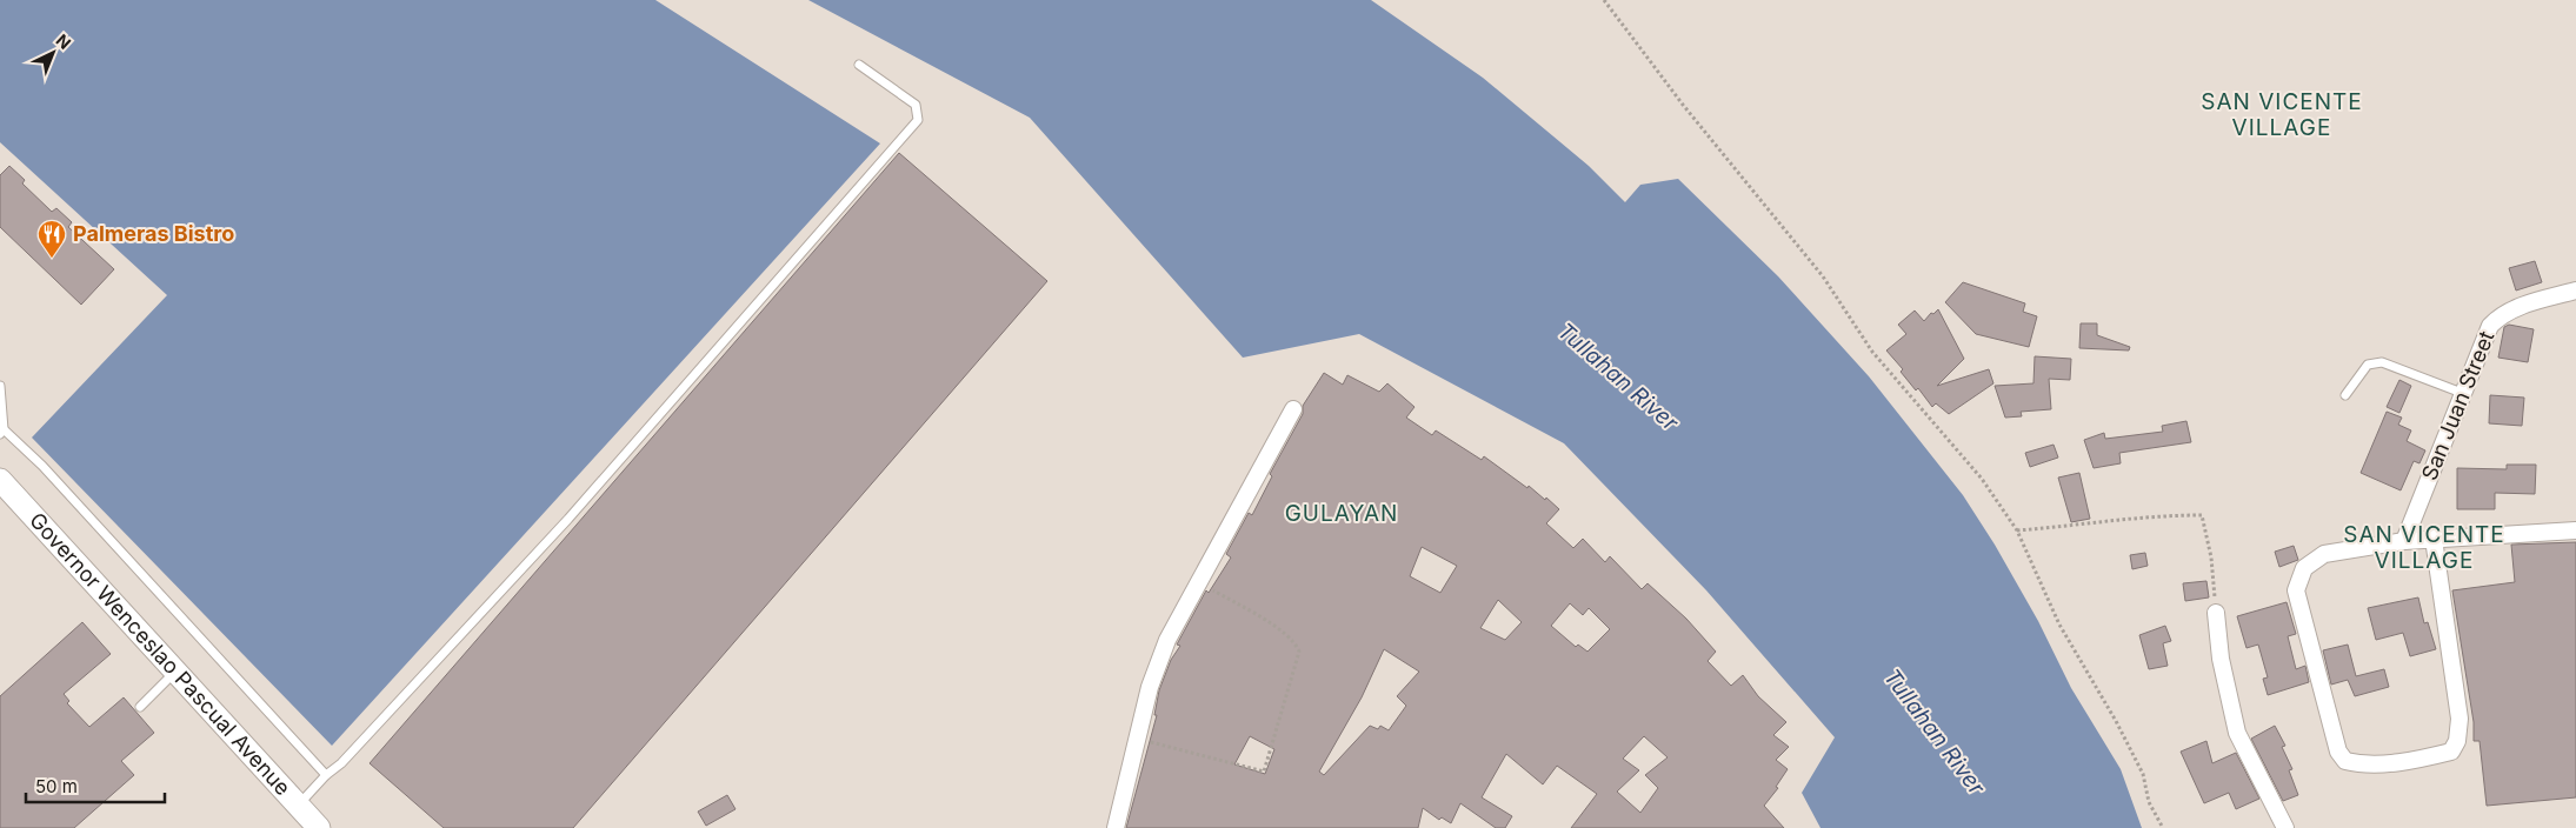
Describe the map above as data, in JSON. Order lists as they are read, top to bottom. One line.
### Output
{"streets":{"main road":["Governor Wenceslao Pascual Avenue"],"street":["San Juan Street"]},"districts":["SAN VICENTE VILLAGE","GULAYAN","SAN VICENTE VILLAGE"],"water":["Tullahan River"],"places":{"restaurant":["Palmeras Bistro"]},"scale_bar":"50 m","north":"top right"}
